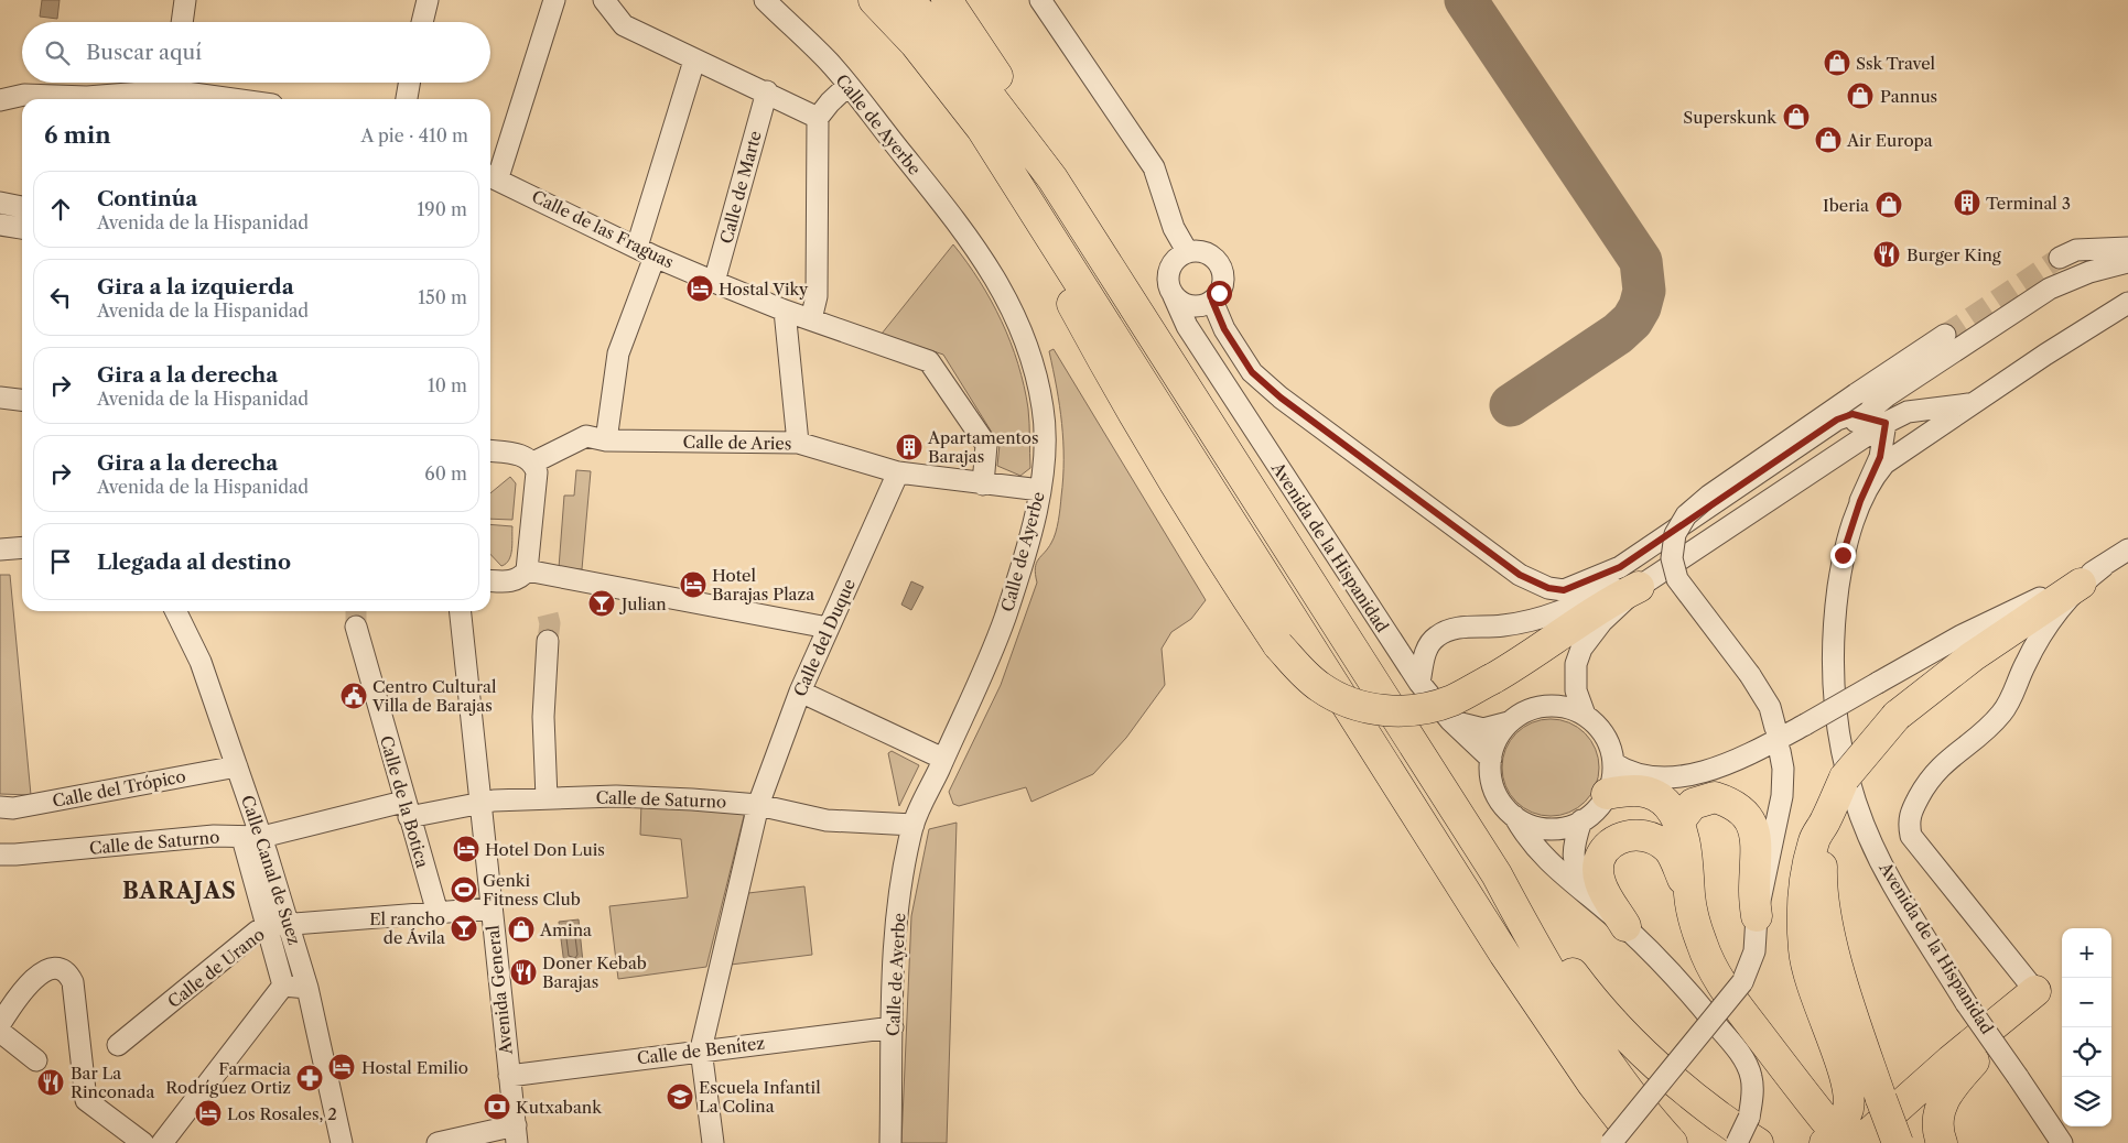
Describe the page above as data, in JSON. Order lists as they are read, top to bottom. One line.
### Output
{"streets":{"street":["Calle de Ayerbe","Calle de Marte","Calle de las Fraguas","Calle de Aries","Avenida de la Hispanidad","Calle del Duque","Calle del Trópico","Calle de Saturno","Calle de la Botica","Calle Canal de Suez","Calle de Urano","Avenida General","Calle de Benítez"]},"crossings":[["Calle de Ayerbe","Calle de Aries"],["Calle de Ayerbe","Calle de Saturno"],["Calle de Ayerbe","Calle de Benítez"],["Calle de Marte","Calle de las Fraguas"],["Calle de las Fraguas","Calle de Aries"],["Calle de Aries","Calle del Duque"],["Calle del Duque","Calle de Saturno"],["Calle del Duque","Calle de Benítez"],["Calle del Trópico","Calle Canal de Suez"],["Calle de Saturno","Calle de la Botica"],["Calle de Saturno","Calle Canal de Suez"],["Calle de Saturno","Avenida General"],["Calle de la Botica","Calle de Urano"],["Calle Canal de Suez","Calle de Urano"],["Calle de Urano","Avenida General"],["Avenida General","Calle de Benítez"]],"districts":["BARAJAS"],"places":{"shop":["Ssk Travel","Pannus","Superskunk","Air Europa","Iberia","Amina"],"building":["Terminal 3","Apartamentos Barajas"],"restaurant":["Burger King","Doner Kebab Barajas","Bar La Rinconada"],"hotel":["Hostal Viky","Hotel Barajas Plaza","Hotel Don Luis","Hostal Emilio","Los Rosales, 2"],"bar":["Julian","El rancho de Ávila"],"public building":["Centro Cultural Villa de Barajas"],"sports":["Genki Fitness Club"],"pharmacy":["Farmacia Rodríguez Ortiz"],"school or university":["Escuela Infantil La Colina"],"bank":["Kutxabank"]},"page":{"search":"Buscar aquí","heading":["6 min","A pie · 410 m"],"list":[["Continúa","Avenida de la Hispanidad","190 m"],["Gira a la izquierda","Avenida de la Hispanidad","150 m"],["Gira a la derecha","Avenida de la Hispanidad","10 m"],["Gira a la derecha","Avenida de la Hispanidad","60 m"],"Llegada al destino"],"map_buttons":["+","−"]}}
